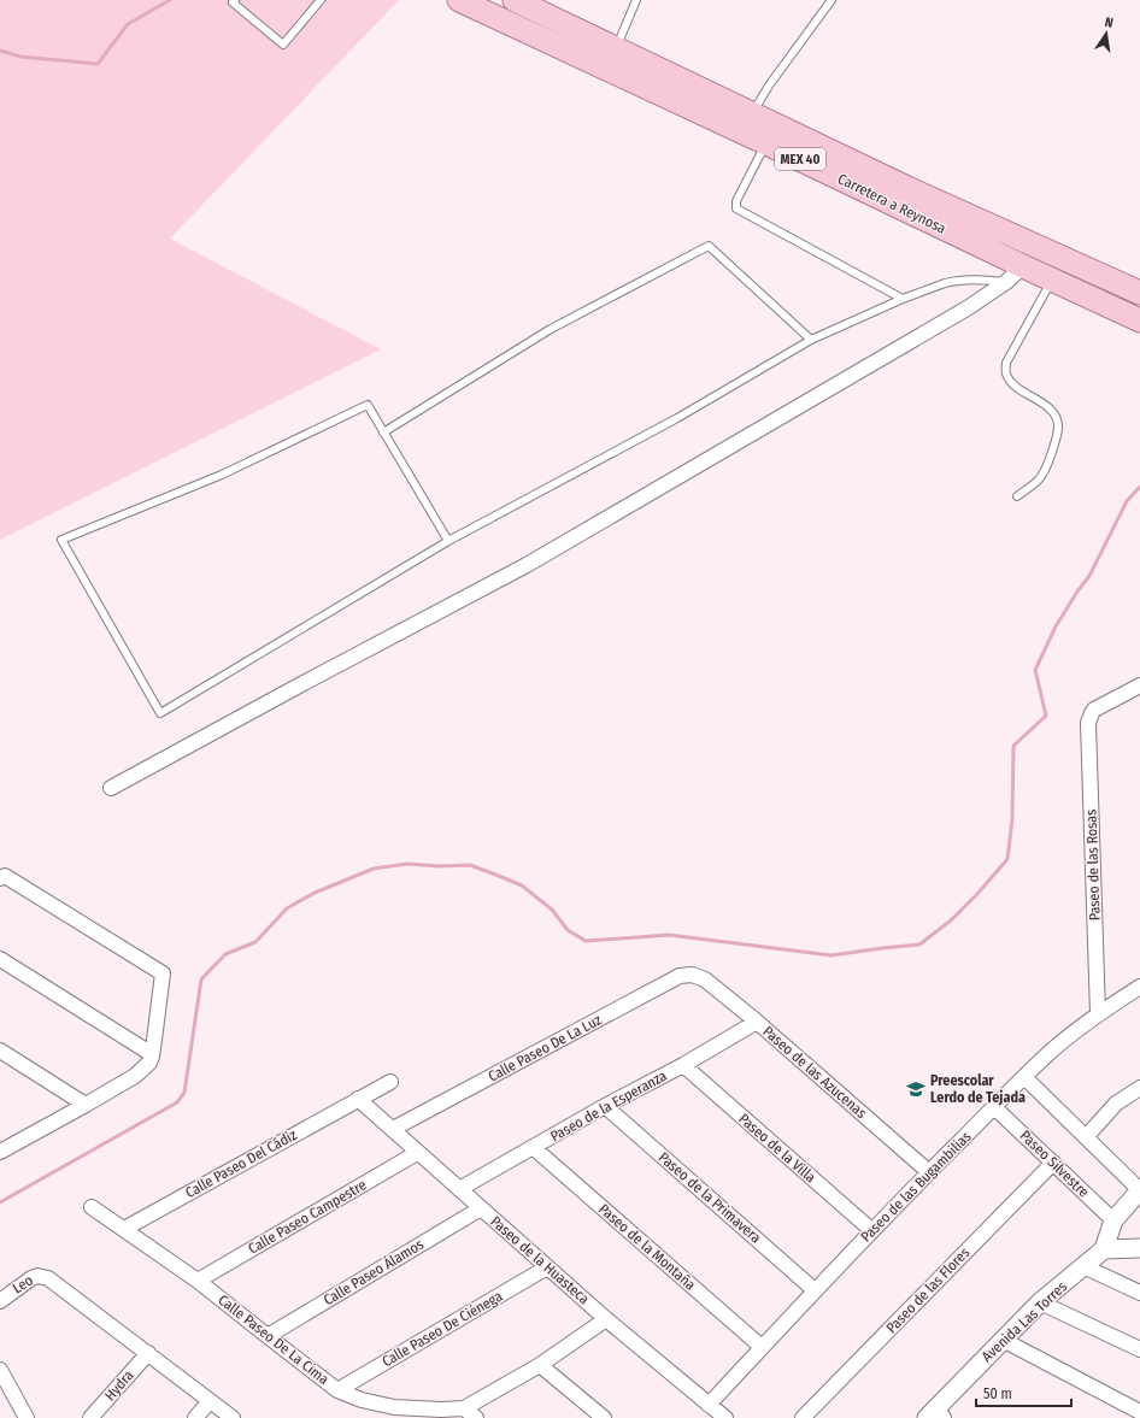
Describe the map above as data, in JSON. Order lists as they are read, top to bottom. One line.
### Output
{"streets":{"main road":["MEX 40","Carretera a Reynosa"],"street":["Paseo de las Rosas","Calle Paseo De La Luz","Paseo de las Azucenas","Paseo de la Esperanza","Paseo de la Villa","Calle Paseo Del Cádiz","Paseo Silvestre","Paseo de las Bugambilias","Paseo de la Primavera","Calle Paseo Campestre","Paseo de la Montaña","Paseo de la Huasteca","Calle Paseo Álamos","Leo","Paseo de las Flores","Avenida Las Torres","Calle Paseo De Ciénega","Calle Paseo De La Cima","Hydra"]},"crossings":[["Paseo de las Rosas","Paseo de las Bugambilias"],["Calle Paseo De La Luz","Paseo de las Azucenas"],["Calle Paseo De La Luz","Paseo de la Huasteca"],["Paseo de las Azucenas","Paseo de la Esperanza"],["Paseo de las Azucenas","Paseo de las Bugambilias"],["Paseo de la Esperanza","Paseo de la Villa"],["Paseo de la Esperanza","Paseo de la Primavera"],["Paseo de la Esperanza","Paseo de la Montaña"],["Paseo de la Esperanza","Paseo de la Huasteca"],["Paseo de la Villa","Paseo de las Bugambilias"],["Calle Paseo Del Cádiz","Paseo de la Huasteca"],["Calle Paseo Del Cádiz","Calle Paseo De La Cima"],["Paseo Silvestre","Paseo de las Bugambilias"],["Paseo Silvestre","Paseo de las Flores"],["Paseo de las Bugambilias","Paseo de la Primavera"],["Paseo de las Bugambilias","Paseo de la Montaña"],["Paseo de las Bugambilias","Paseo de la Huasteca"],["Calle Paseo Campestre","Paseo de la Huasteca"],["Calle Paseo Campestre","Calle Paseo De La Cima"],["Paseo de la Huasteca","Calle Paseo Álamos"],["Paseo de la Huasteca","Calle Paseo De Ciénega"],["Calle Paseo Álamos","Calle Paseo De La Cima"],["Leo","Hydra"],["Calle Paseo De Ciénega","Calle Paseo De La Cima"]],"places":{"school or university":["Preescolar Lerdo de Tejada"]},"scale_bar":"50 m","north":"top"}
